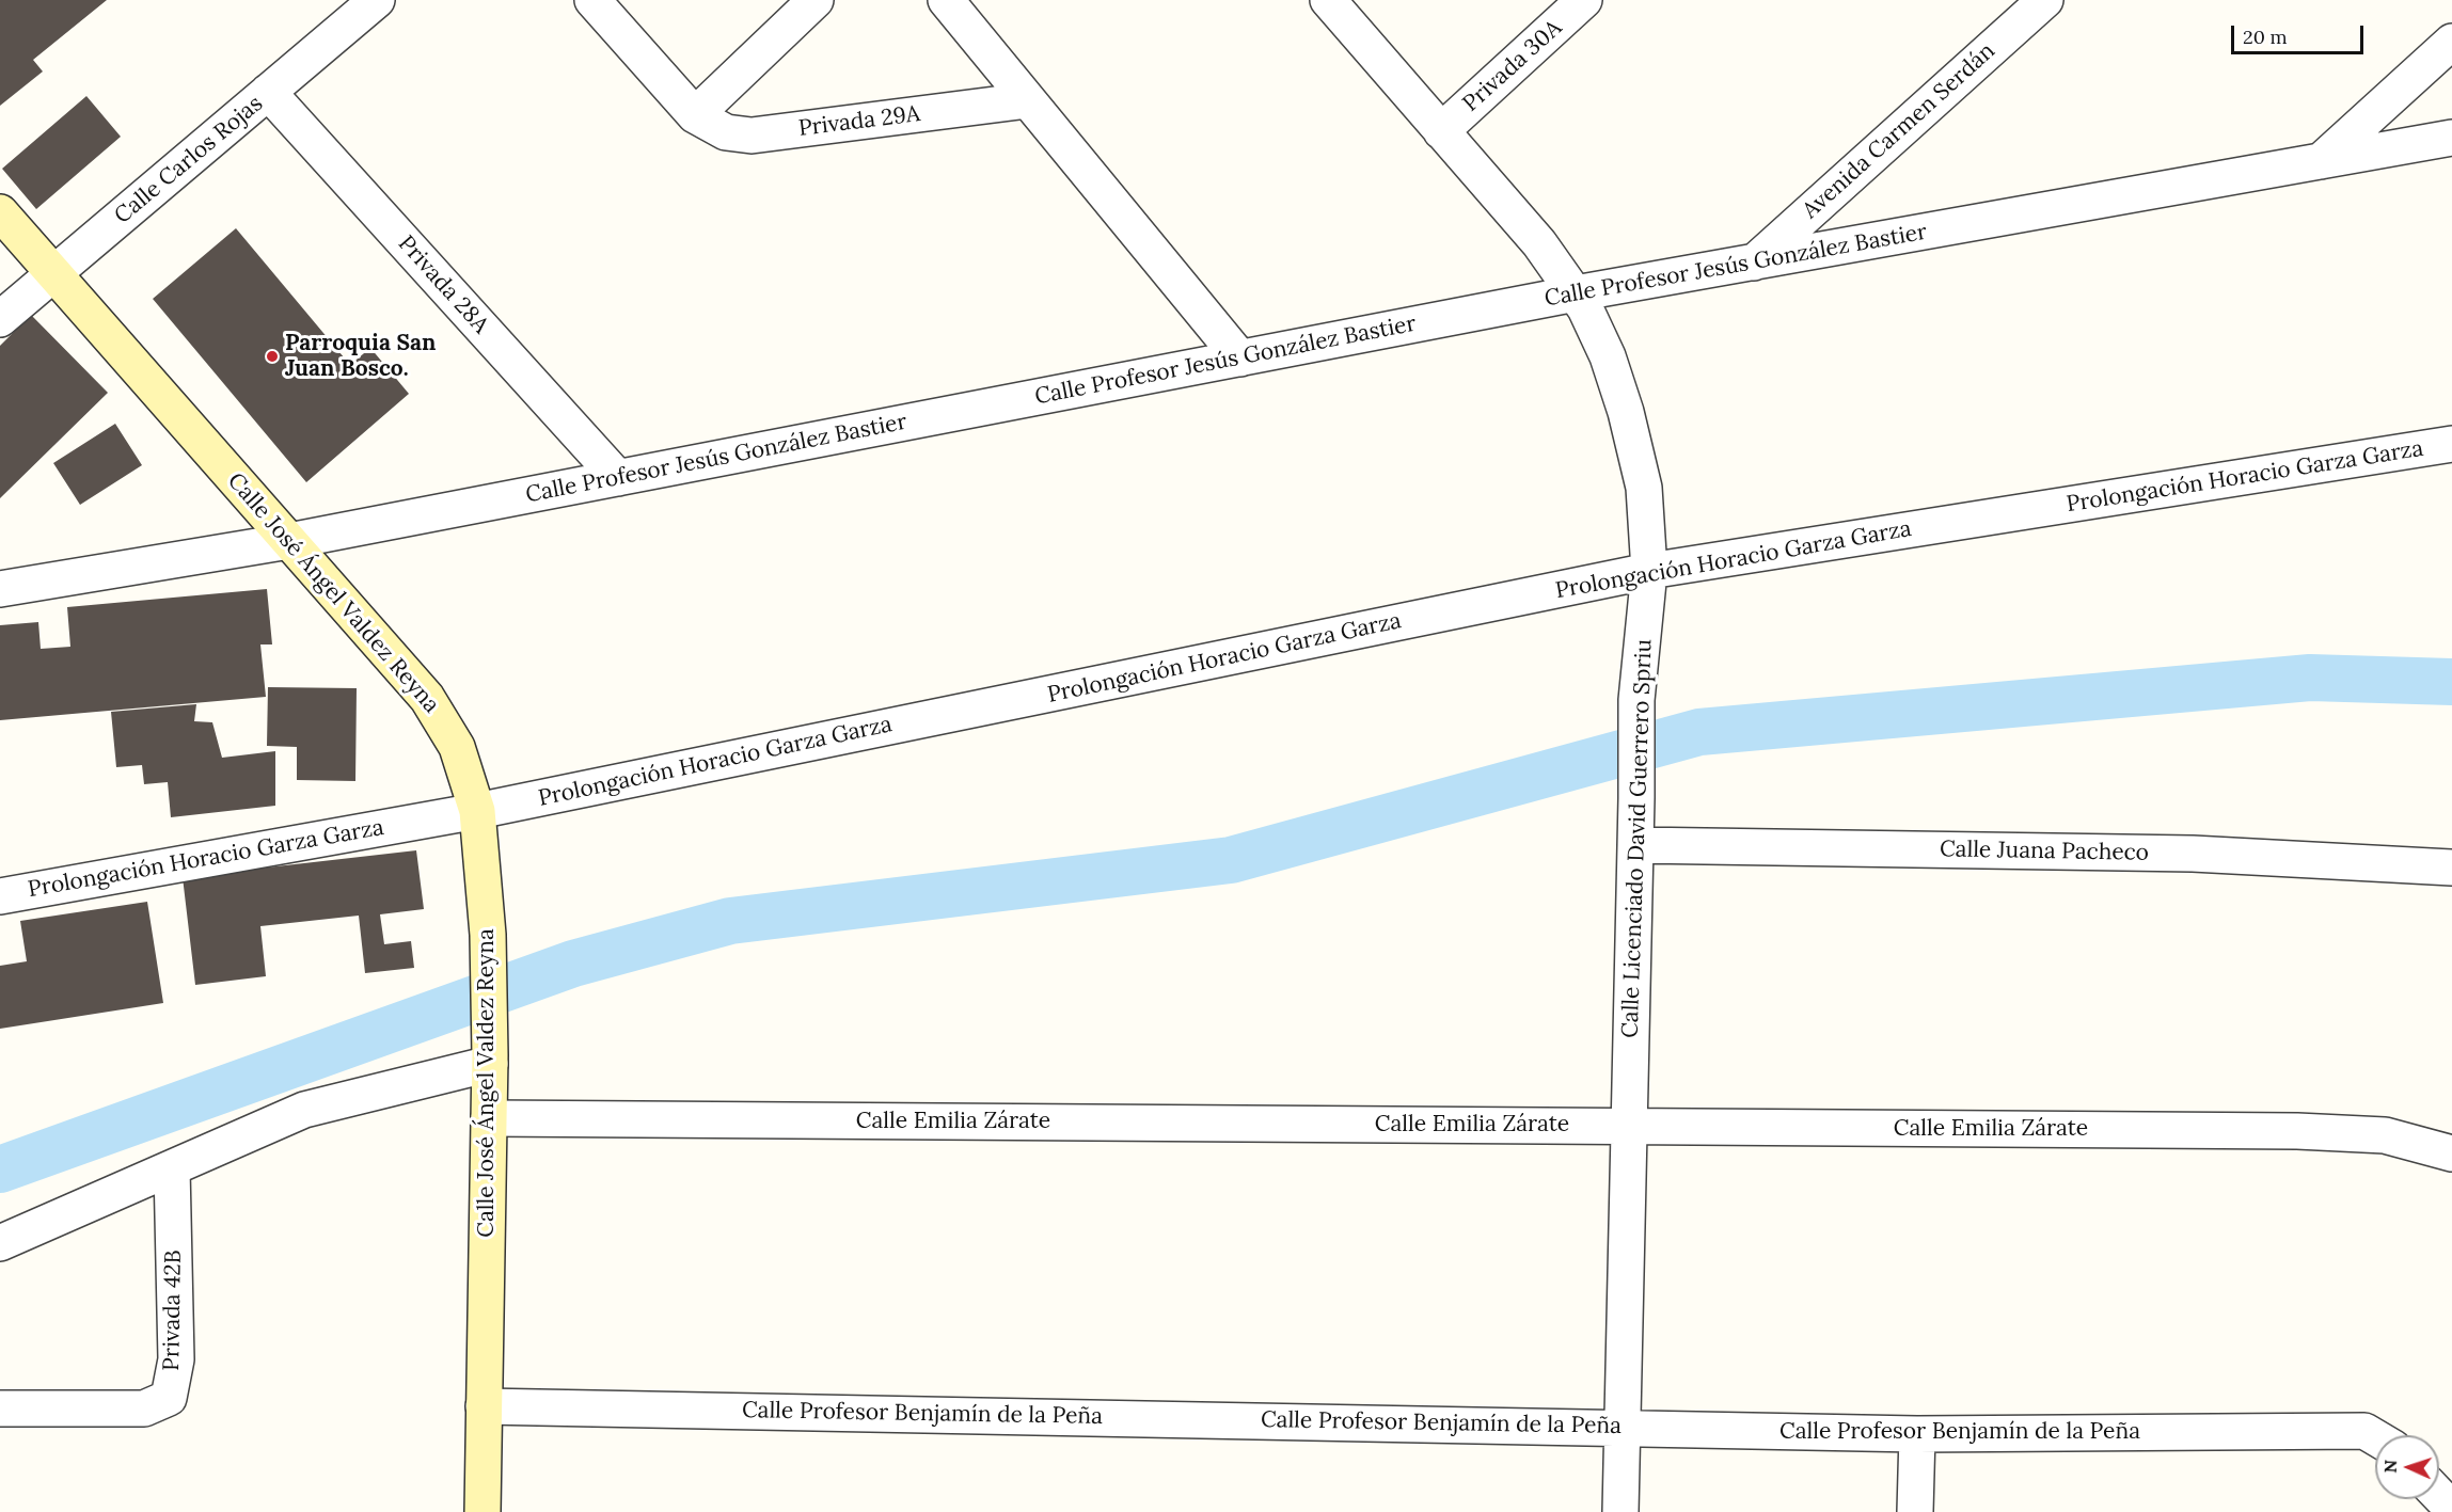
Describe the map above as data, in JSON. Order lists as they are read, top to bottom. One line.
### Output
{"streets":{"street":["Privada 30A","Privada 29A","Avenida Carmen Serdán","Calle Carlos Rojas","Calle Profesor Jesús González Bastier","Privada 28A","Prolongación Horacio Garza Garza","Calle José Ángel Valdez Reyna","Calle Licenciado David Guerrero Spriu","Calle Juana Pacheco","Calle Emilia Zárate","Privada 42B","Calle Profesor Benjamín de la Peña"]},"crossings":[["Privada 30A","Calle Licenciado David Guerrero Spriu"],["Avenida Carmen Serdán","Calle Profesor Jesús González Bastier"],["Calle Carlos Rojas","Privada 28A"],["Calle Carlos Rojas","Calle José Ángel Valdez Reyna"],["Calle Profesor Jesús González Bastier","Privada 28A"],["Calle Profesor Jesús González Bastier","Calle José Ángel Valdez Reyna"],["Calle Profesor Jesús González Bastier","Calle Licenciado David Guerrero Spriu"],["Prolongación Horacio Garza Garza","Calle José Ángel Valdez Reyna"],["Prolongación Horacio Garza Garza","Calle Licenciado David Guerrero Spriu"],["Calle José Ángel Valdez Reyna","Calle Emilia Zárate"],["Calle José Ángel Valdez Reyna","Calle Profesor Benjamín de la Peña"],["Calle Licenciado David Guerrero Spriu","Calle Juana Pacheco"],["Calle Licenciado David Guerrero Spriu","Calle Emilia Zárate"],["Calle Licenciado David Guerrero Spriu","Calle Profesor Benjamín de la Peña"]],"places":["Parroquia San Juan Bosco."],"scale_bar":"20 m","north":"left"}
